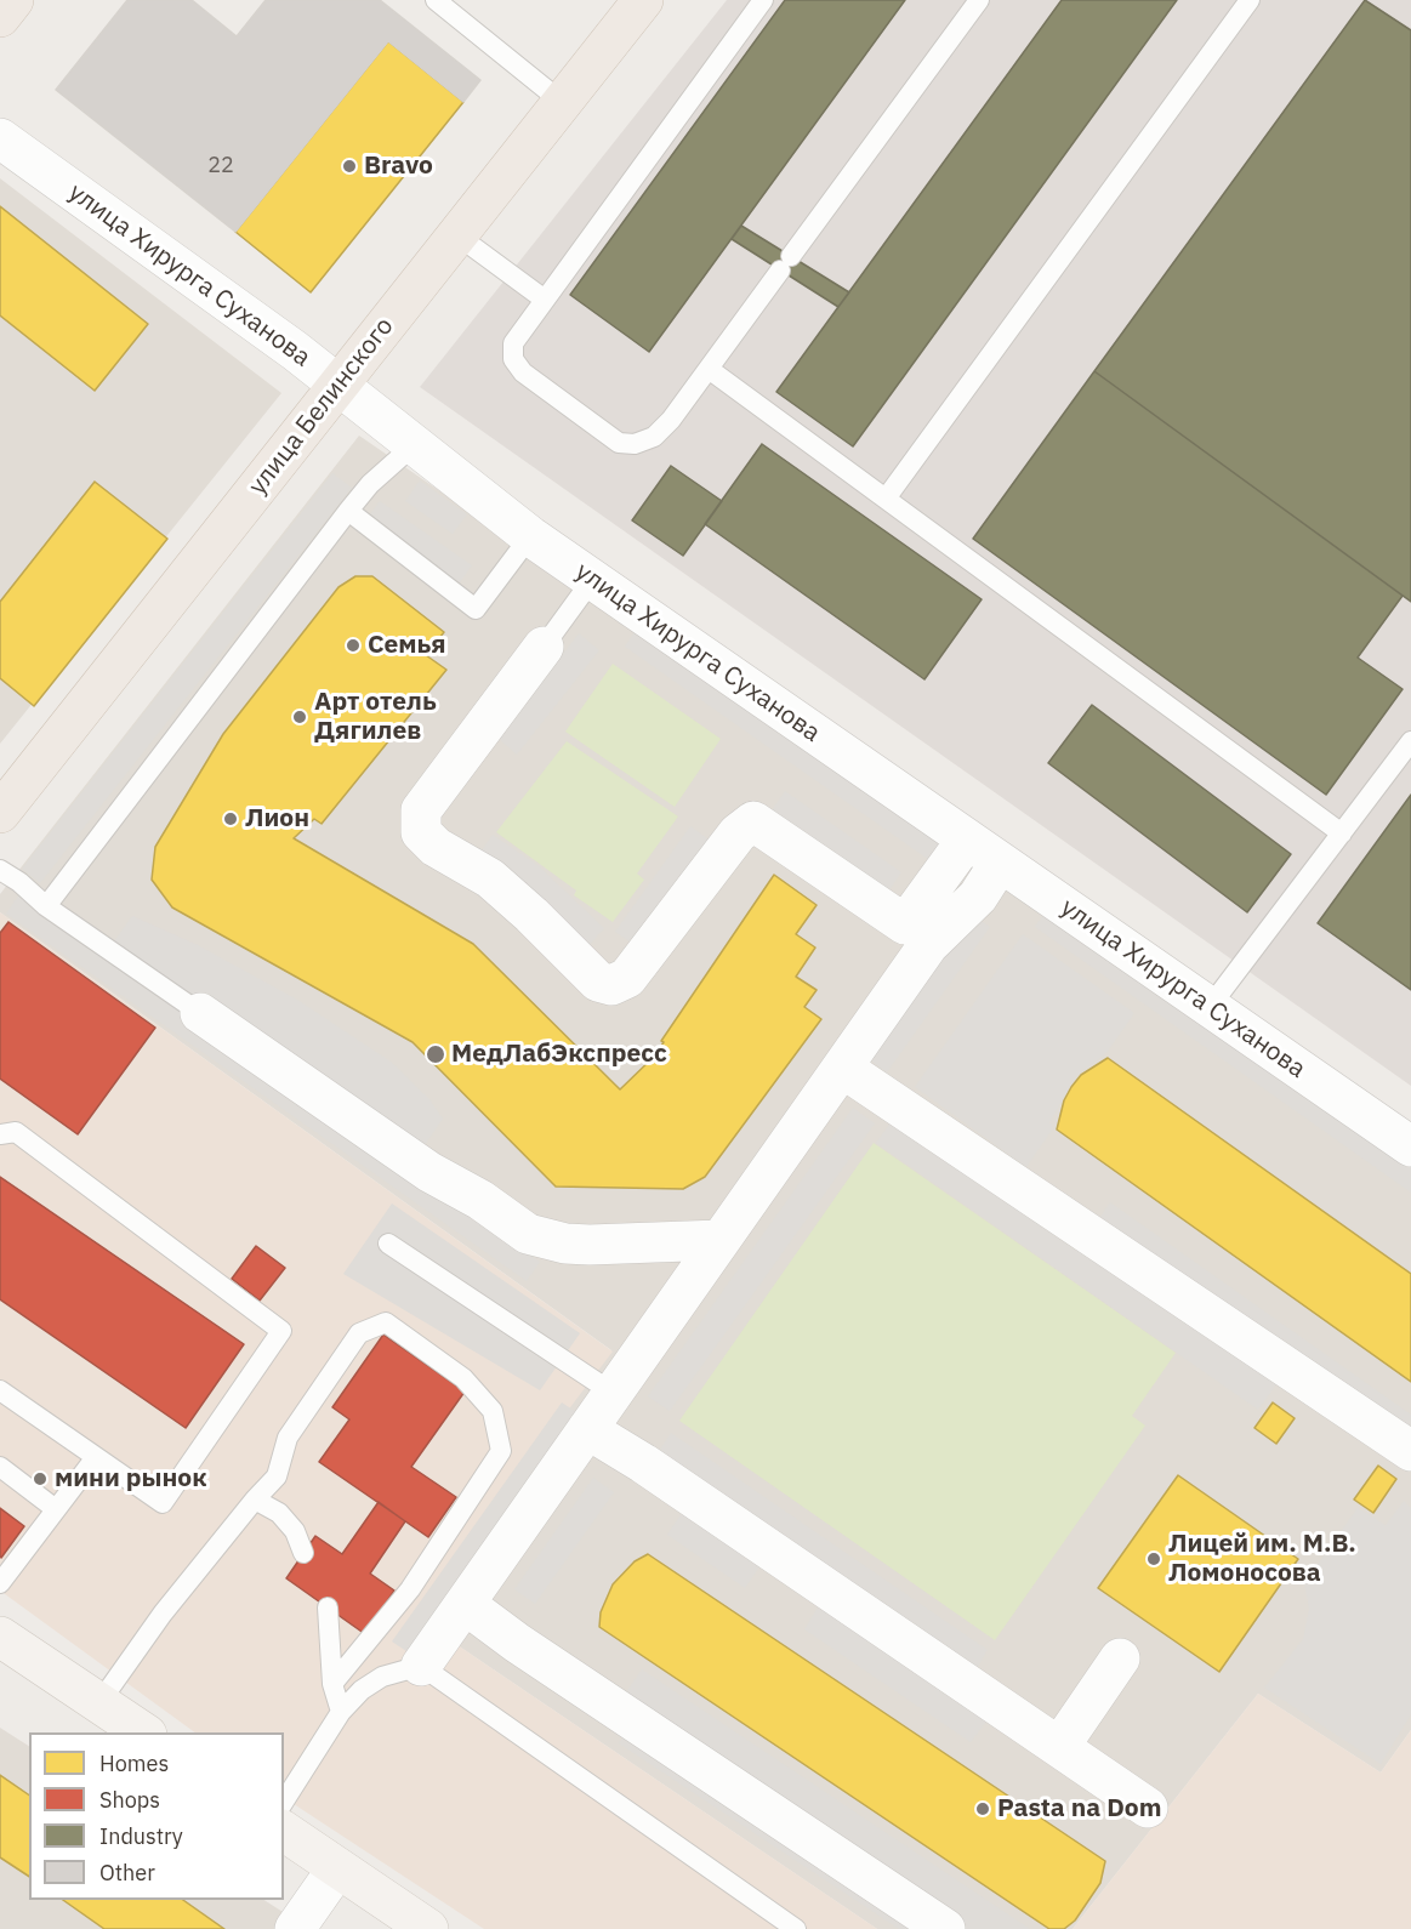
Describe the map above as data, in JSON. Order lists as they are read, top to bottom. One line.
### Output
{"streets":{"main road":["улица Белинского"],"street":["улица Хирурга Суханова"]},"crossings":[["улица Хирурга Суханова","улица Белинского"]],"places":["Bravo","Семья","Арт отель Дягилев","Лион","МедЛабЭкспресс","мини рынок","Лицей им. М.В. Ломоносова","Pasta na Dom"],"house_numbers":["22"],"legend":["Homes","Shops","Industry","Other"]}
